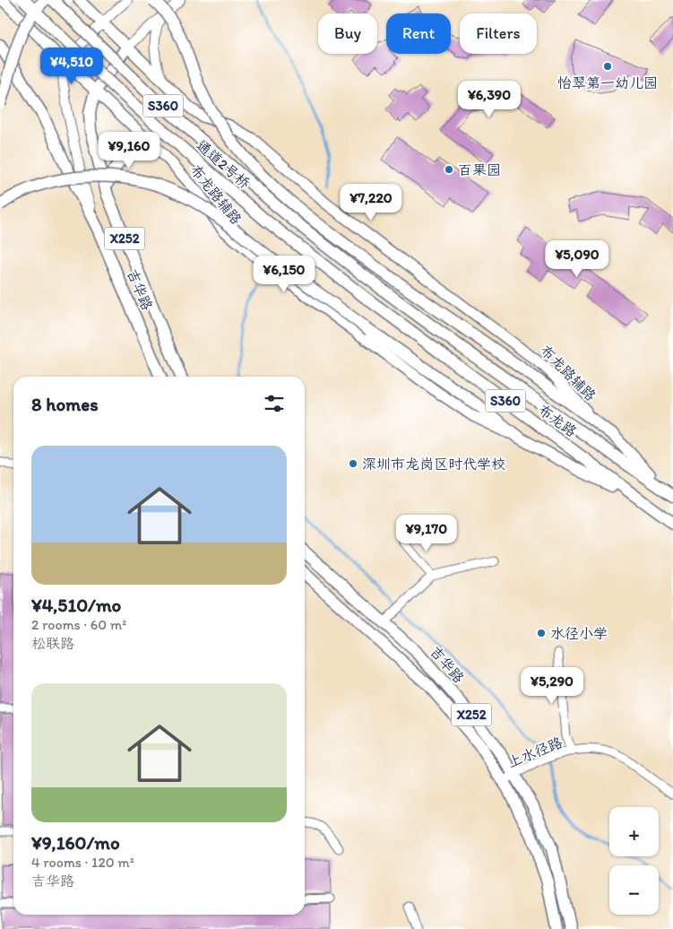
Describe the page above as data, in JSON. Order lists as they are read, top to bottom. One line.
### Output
{"streets":{"main road":["S360","通道2号桥","布龙路辅路","X252","吉华路","布龙路"],"street":["上水径路"]},"crossings":[["通道2号桥","布龙路"],["布龙路辅路","吉华路"],["吉华路","上水径路"]],"places":["怡翠第一幼儿园","百果园","深圳市龙岗区时代学校","水径小学"],"page":{"chip":["Buy","Rent","Filters"],"price":["¥4,510","¥6,390","¥9,160","¥7,220","¥5,090","¥6,150","¥9,170","¥5,290"],"heading":"8 homes","list":[{"name":"¥4,510/mo","note":"2 rooms · 60 m² · 松联路"},{"name":"¥9,160/mo","note":"4 rooms · 120 m² · 吉华路"}],"map_buttons":["+","−"]}}
